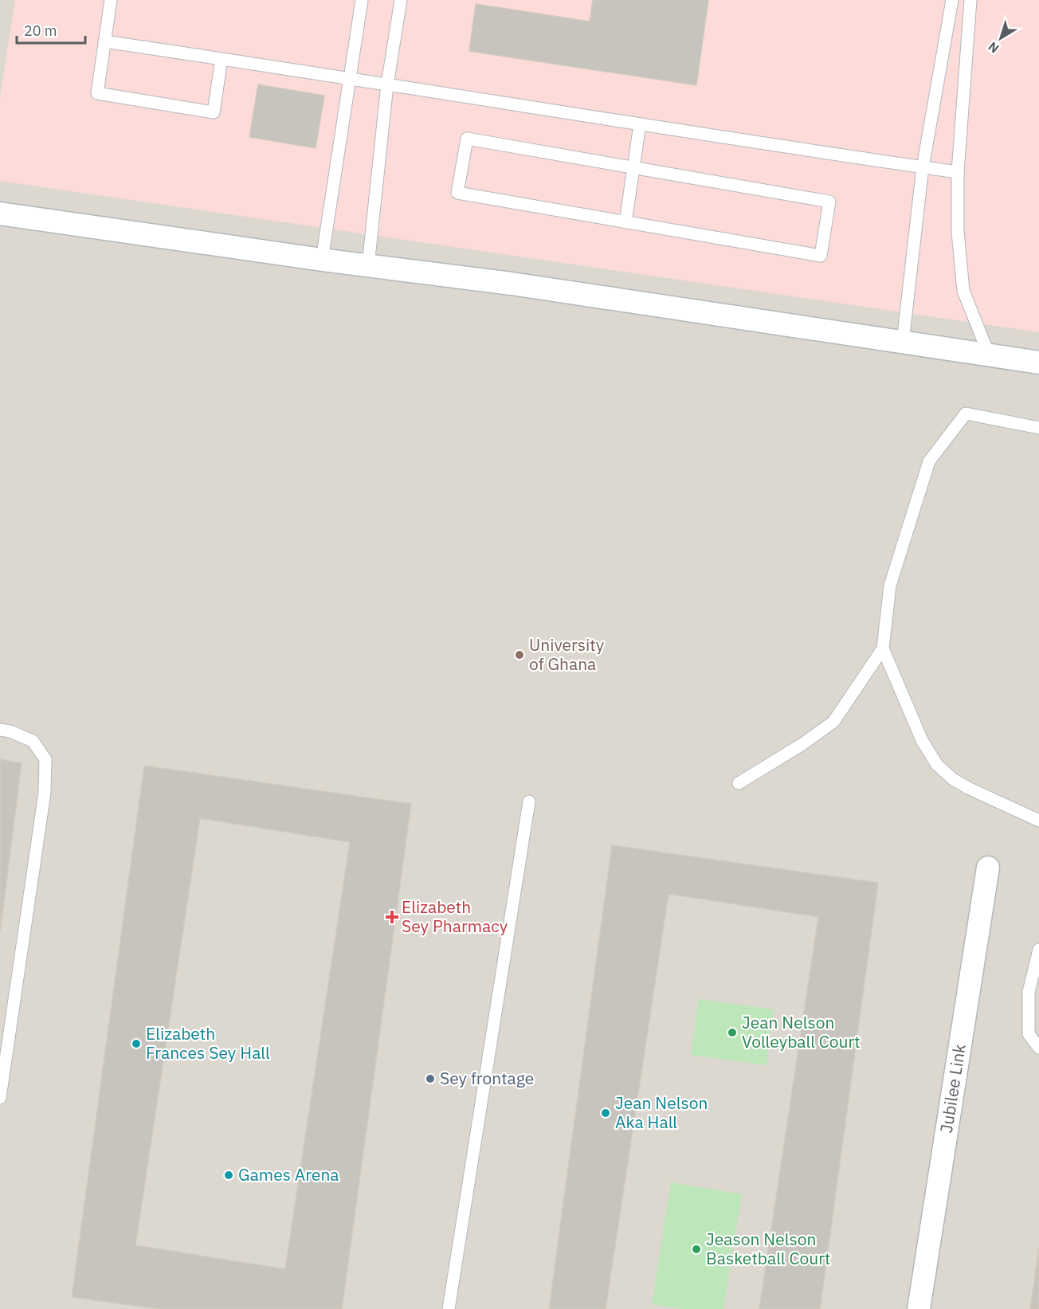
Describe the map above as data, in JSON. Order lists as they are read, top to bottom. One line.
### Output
{"streets":{"street":["Jubilee Link"]},"places":{"other":["University of Ghana","Jean Nelson Volleyball Court","Elizabeth Frances Sey Hall","Sey frontage","Jean Nelson Aka Hall","Games Arena","Jeason Nelson Basketball Court"],"health":["Elizabeth Sey Pharmacy"]},"scale_bar":"20 m","north":"bottom left"}
